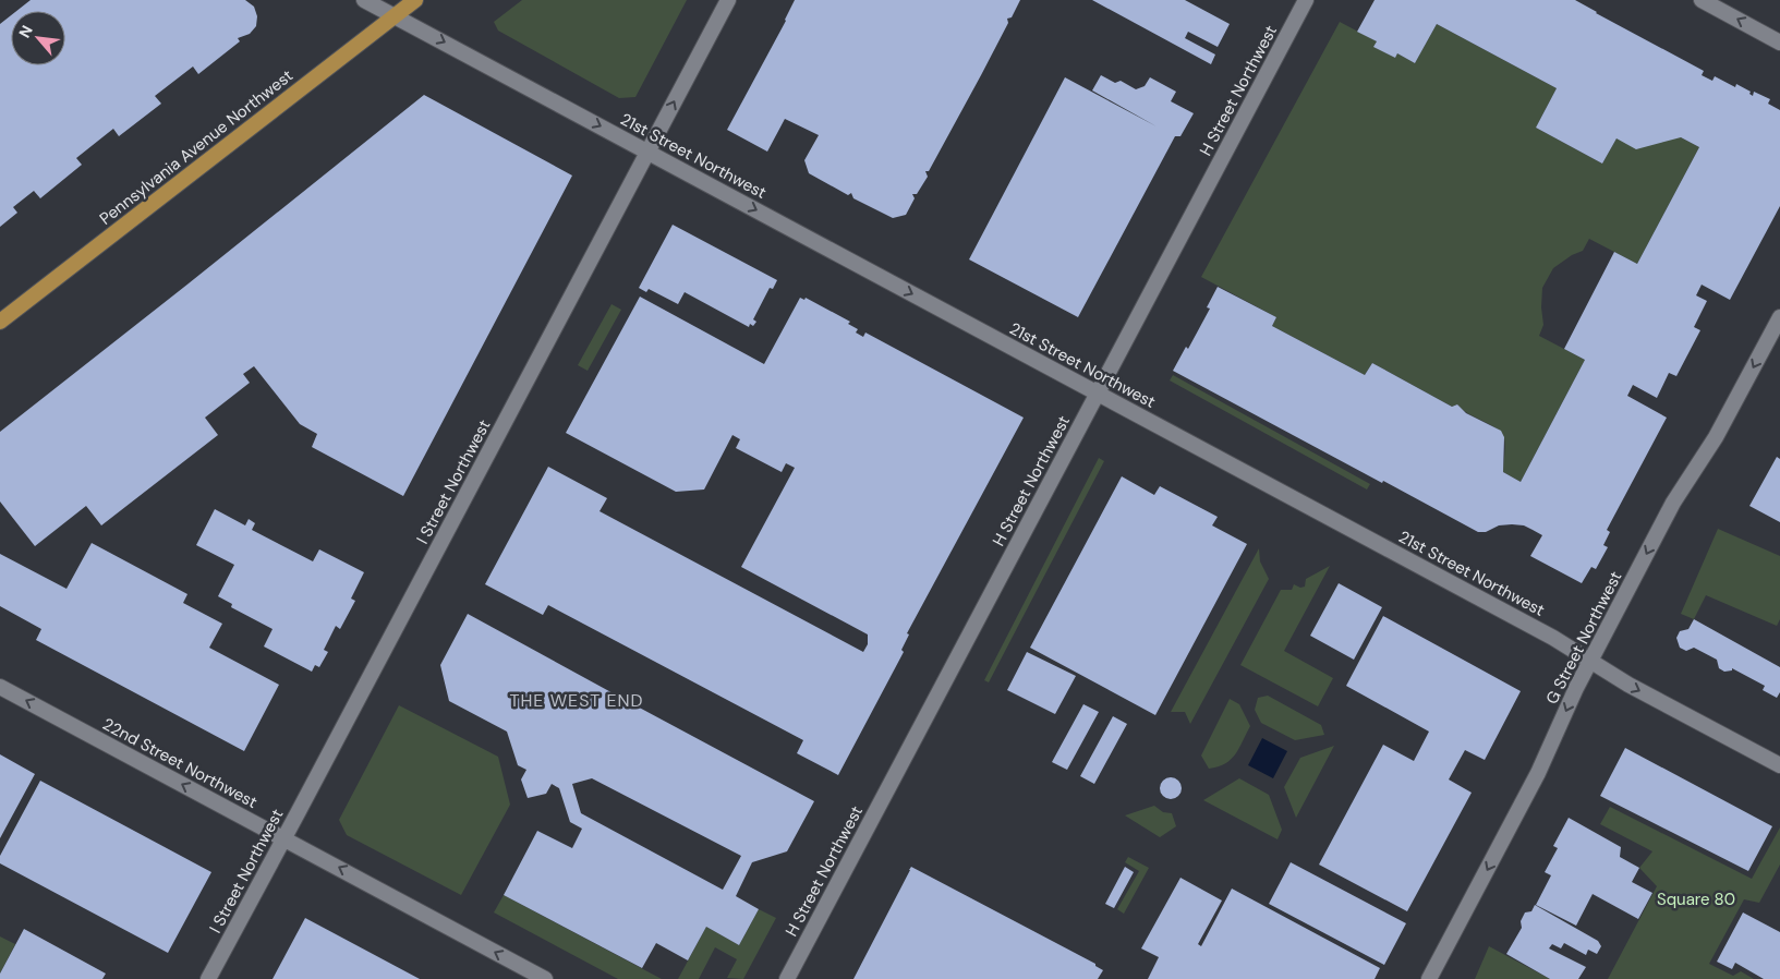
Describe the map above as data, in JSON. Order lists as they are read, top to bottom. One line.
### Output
{"streets":{"main road":["Pennsylvania Avenue Northwest"],"street":["H Street Northwest","21st Street Northwest","I Street Northwest","G Street Northwest","22nd Street Northwest"]},"crossings":[["H Street Northwest","21st Street Northwest"],["Pennsylvania Avenue Northwest","21st Street Northwest"],["21st Street Northwest","I Street Northwest"],["21st Street Northwest","G Street Northwest"],["I Street Northwest","22nd Street Northwest"]],"one_way":["21st Street Northwest","G Street Northwest","22nd Street Northwest"],"districts":["THE WEST END"],"parks":["Square 80"],"north":"top left"}
